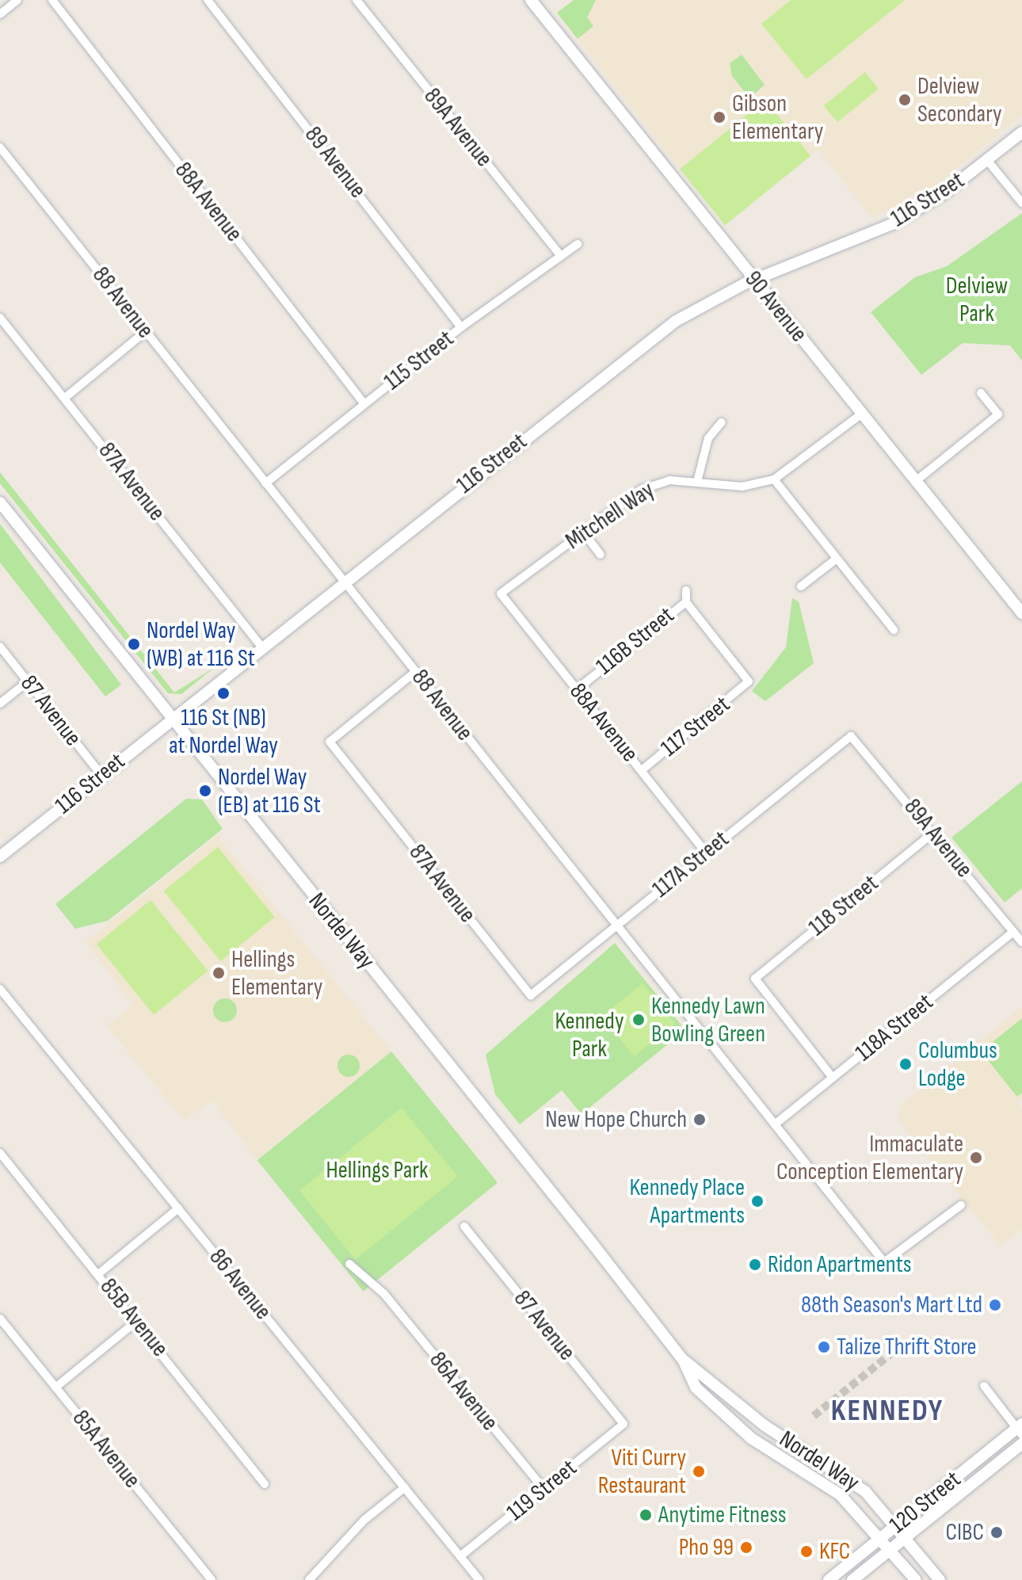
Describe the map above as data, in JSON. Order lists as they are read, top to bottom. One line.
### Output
{"streets":{"main road":["116 Street","90 Avenue","Nordel Way","120 Street"],"street":["89A Avenue","89 Avenue","88A Avenue","88 Avenue","115 Street","87A Avenue","Mitchell Way","116B Street","87 Avenue","117 Street","117A Street","118 Street","118A Street","86 Avenue","85B Avenue","86A Avenue","85A Avenue","119 Street"]},"crossings":[["89A Avenue","115 Street"],["89A Avenue","117A Street"],["89A Avenue","118 Street"],["89A Avenue","118A Street"],["89 Avenue","115 Street"],["116 Street","88 Avenue"],["116 Street","90 Avenue"],["116 Street","87A Avenue"],["116 Street","87 Avenue"],["116 Street","Nordel Way"],["88A Avenue","115 Street"],["88A Avenue","Mitchell Way"],["88A Avenue","116B Street"],["88A Avenue","117 Street"],["88A Avenue","117A Street"],["88 Avenue","115 Street"],["88 Avenue","87A Avenue"],["88 Avenue","117A Street"],["88 Avenue","118A Street"],["90 Avenue","Mitchell Way"],["87A Avenue","117A Street"],["116B Street","117 Street"],["87 Avenue","119 Street"],["118 Street","118A Street"],["Nordel Way","120 Street"],["86 Avenue","119 Street"],["86A Avenue","119 Street"]],"districts":["KENNEDY"],"parks":["Delview Park","Kennedy Park","Hellings Park"],"places":["Delview Secondary","Gibson Elementary","Nordel Way (WB) at 116 St","116 St (NB) at Nordel Way","Nordel Way (EB) at 116 St","Hellings Elementary","Kennedy Lawn Bowling Green","Columbus Lodge","New Hope Church","Immaculate Conception Elementary","Kennedy Place Apartments","Ridon Apartments","88th Season's Mart Ltd","Talize Thrift Store","Viti Curry Restaurant","Anytime Fitness","CIBC","Pho 99","KFC"]}
